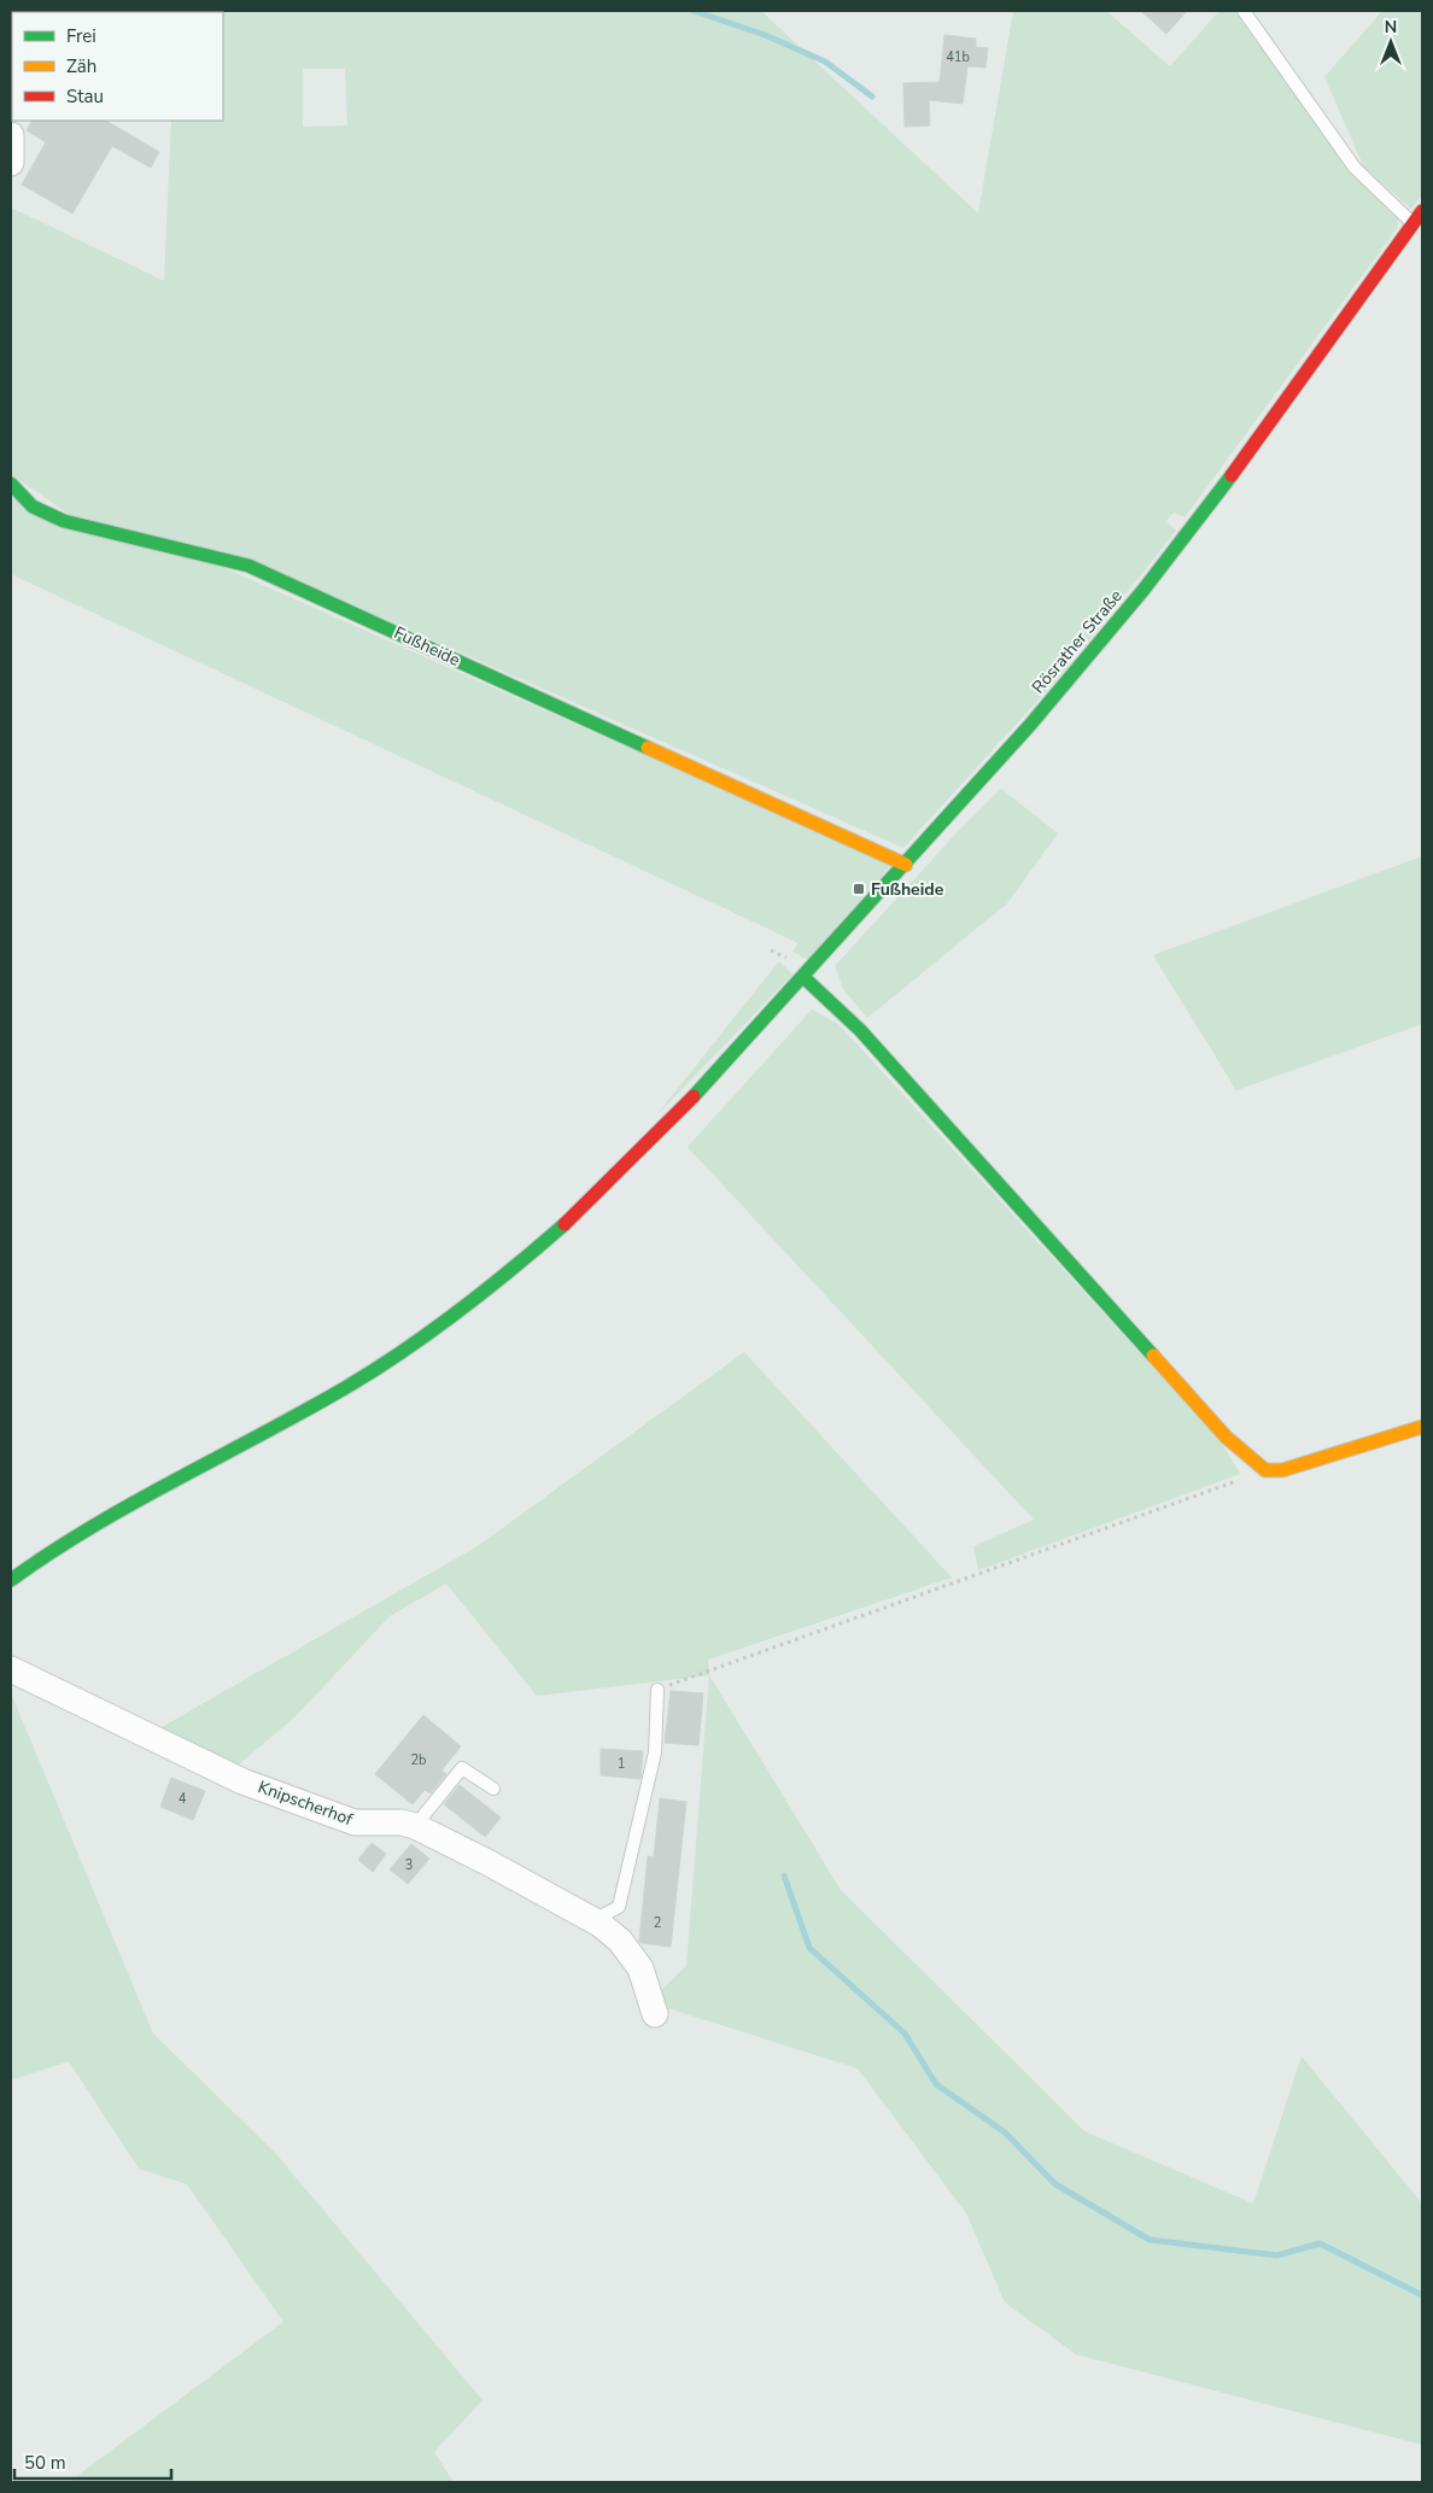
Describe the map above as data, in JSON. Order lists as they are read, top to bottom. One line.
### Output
{"streets":{"street":["Rösrather Straße","Fußheide","Knipscherhof"]},"crossings":[["Rösrather Straße","Fußheide"]],"places":{"transit":["Fußheide"]},"house_numbers":["41b","2b","1","4","3","2"],"legend":["Frei","Zäh","Stau"],"scale_bar":"50 m","north":"top"}
